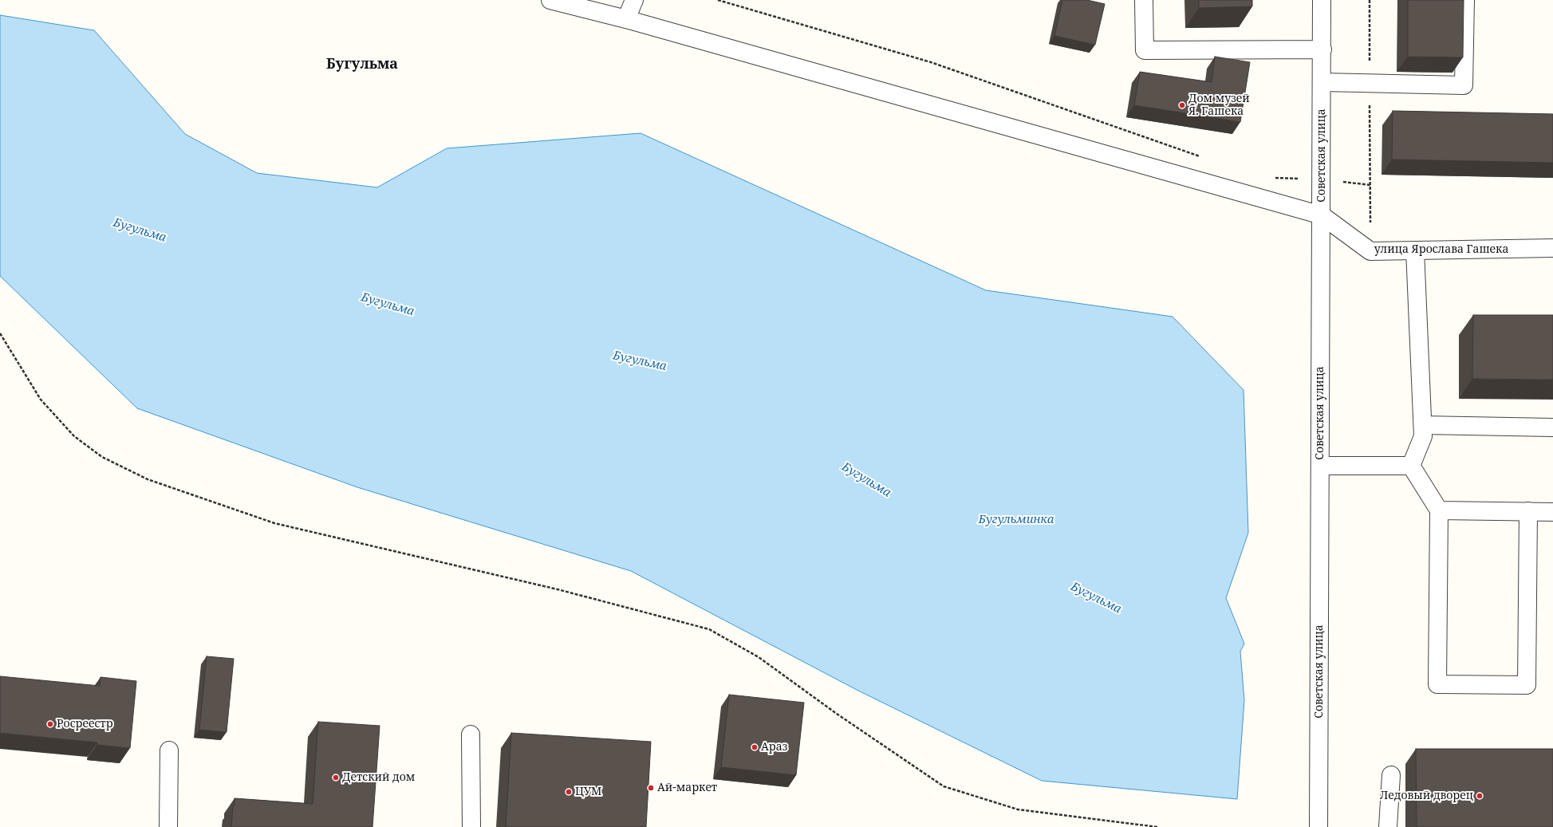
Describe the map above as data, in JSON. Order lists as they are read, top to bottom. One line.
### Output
{"streets":{"street":["Советская улица","улица Ярослава Гашека"]},"crossings":[["Советская улица","улица Ярослава Гашека"]],"districts":["Бугульма"],"water":["Бугульма","Бугульминка"],"places":["Дом музей Я. Гашека","Росреестр","Араз","Детский дом","Ай-маркет","ЦУМ","Ледовый дворец"]}
